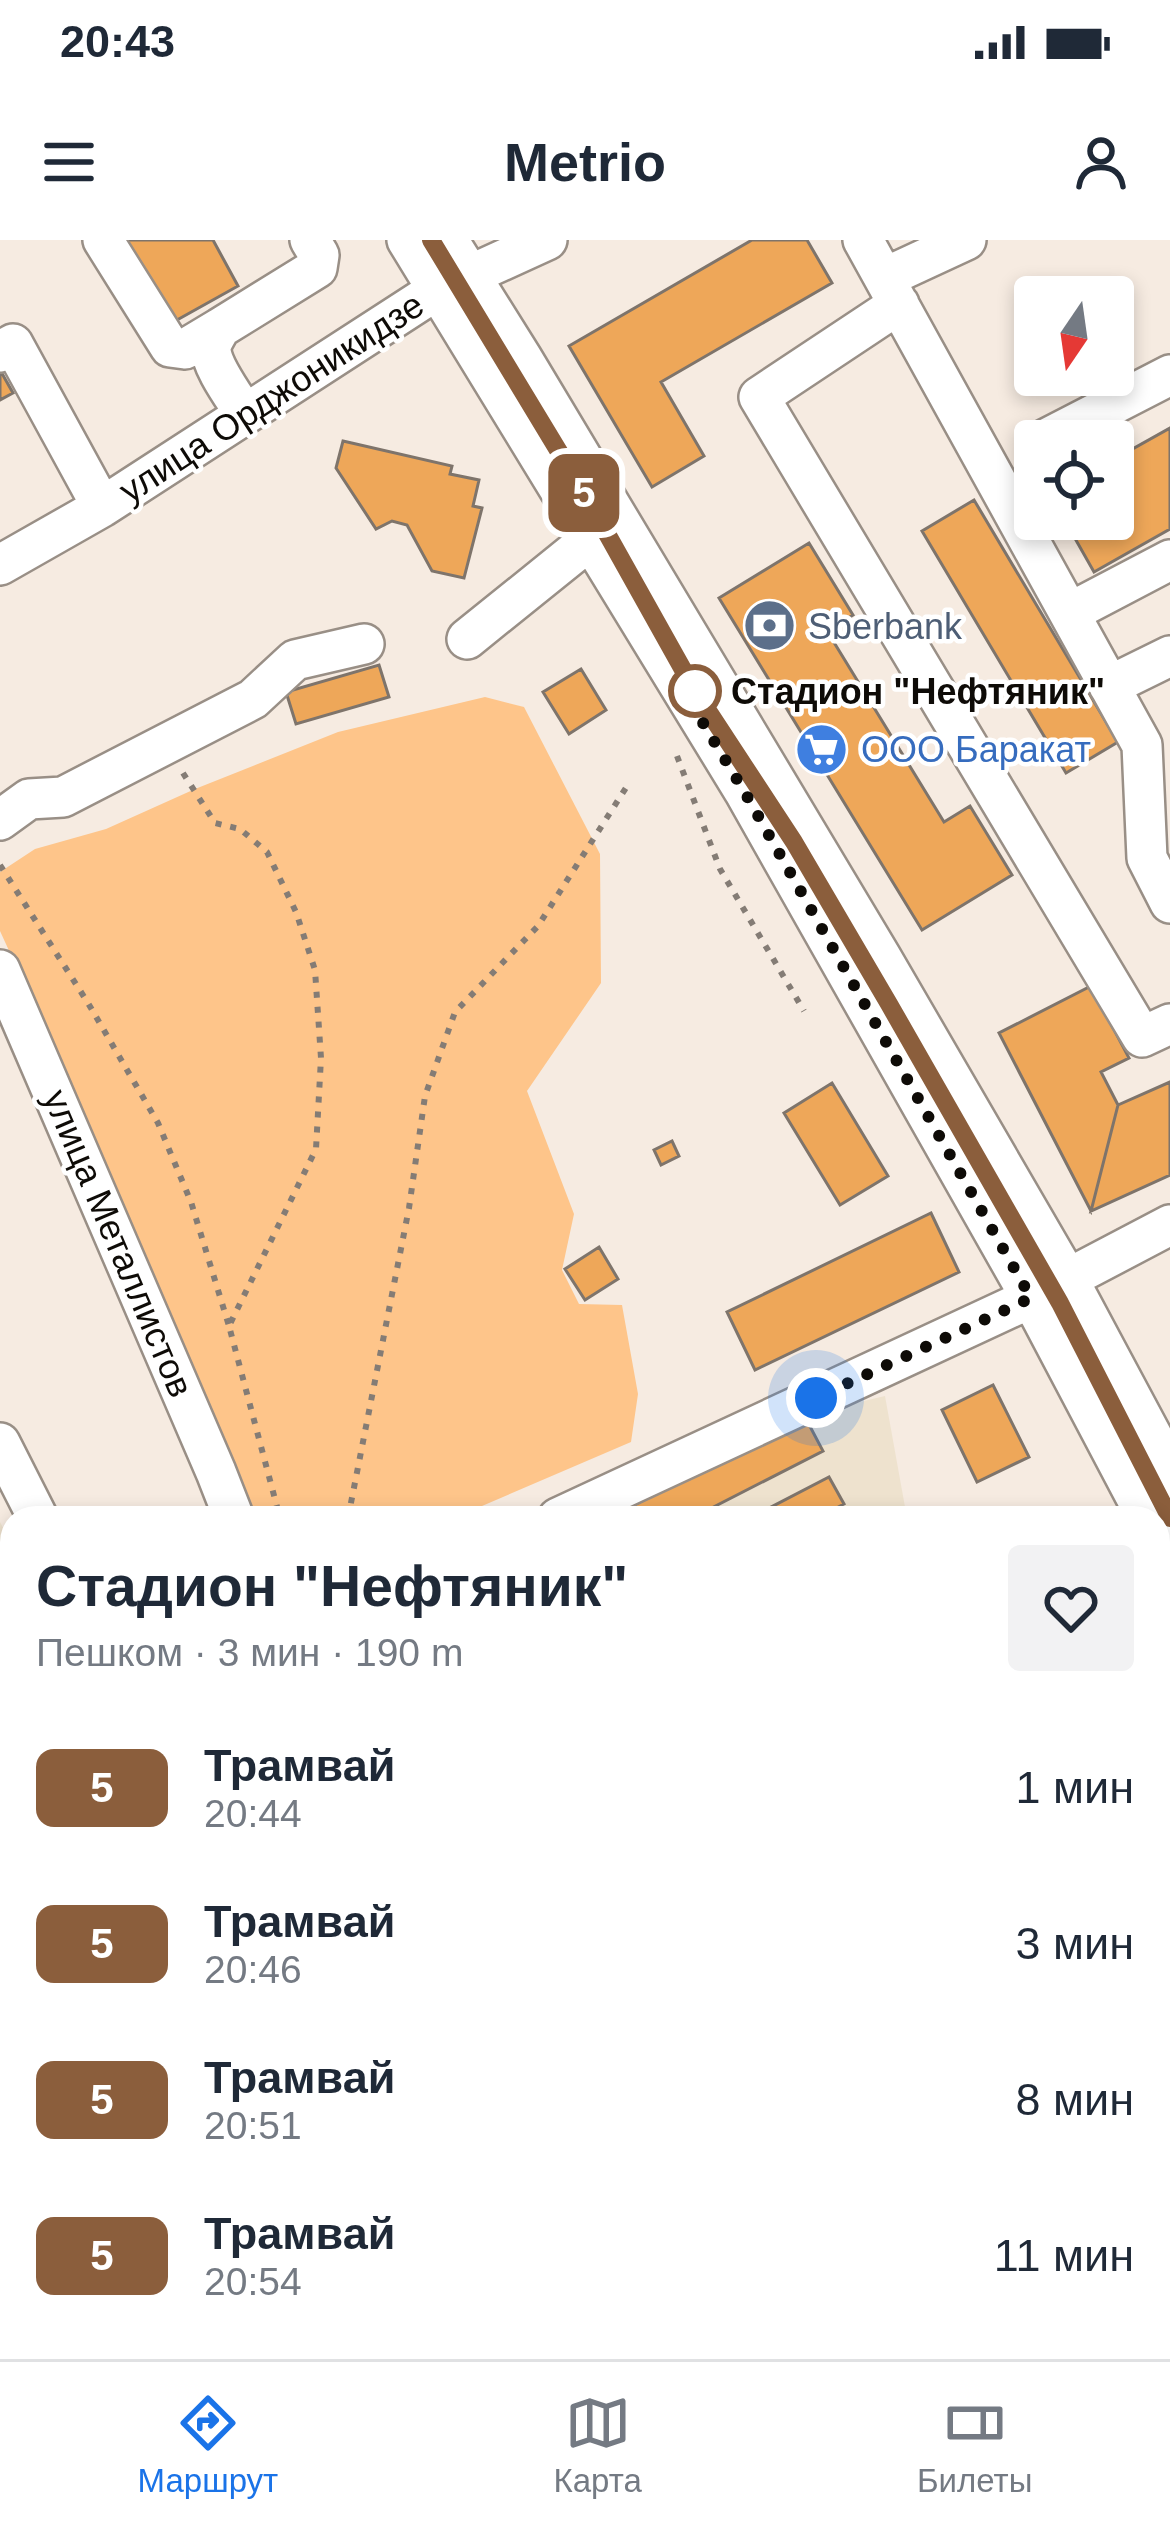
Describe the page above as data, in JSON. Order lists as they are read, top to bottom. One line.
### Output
{"streets":{"street":["улица Орджоникидзе","улица Металлистов"]},"places":{"bank":["Sberbank"],"other":["Стадион \"Нефтяник\""],"supermarket":["ООО Баракат"]},"lines":["tram line 5"],"north":"bottom","page":{"status":"20:43","header":"Metrio","on_map":"5","heading":["Стадион \"Нефтяник\"","Пешком · 3 мин · 190 m"],"list":[{"mark":"5","name":"Трамвай","note":"20:44","value":"1 мин"},{"mark":"5","name":"Трамвай","note":"20:46","value":"3 мин"},{"mark":"5","name":"Трамвай","note":"20:51","value":"8 мин"},{"mark":"5","name":"Трамвай","note":"20:54","value":"11 мин"}],"tabs":["Маршрут","Карта","Билеты"]}}
